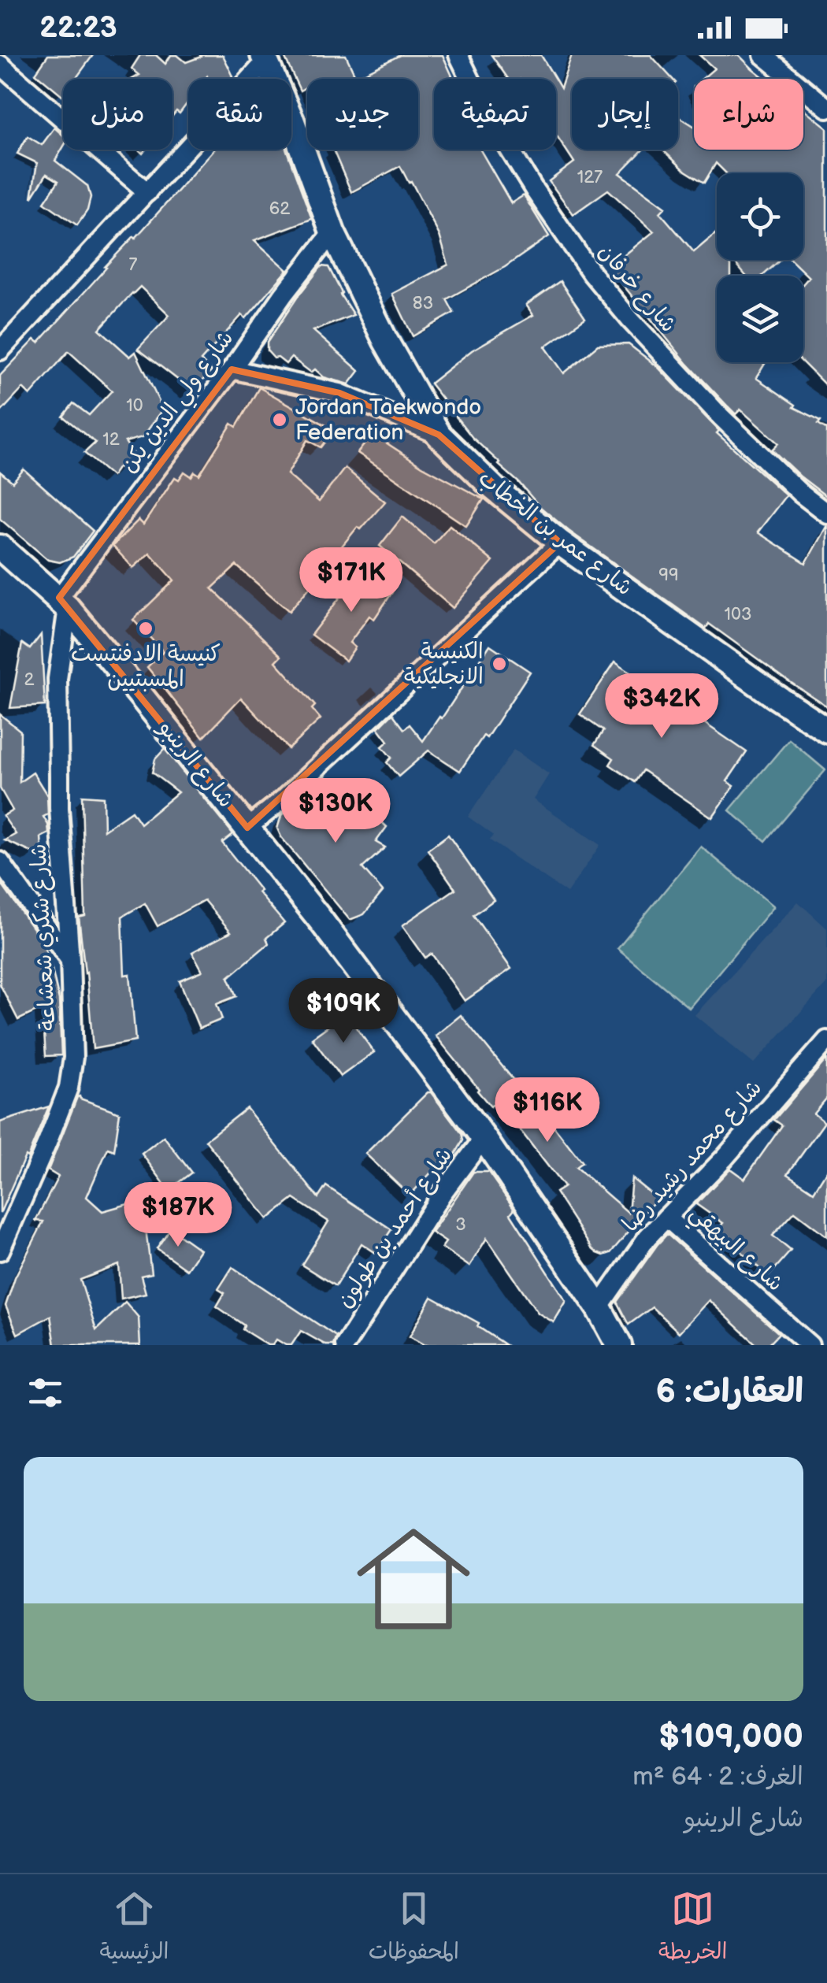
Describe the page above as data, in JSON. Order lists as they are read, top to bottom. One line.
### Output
{"streets":{"street":["شارع خرفان","شارع ولي الدين يكن","شارع عمر بن الخطاب","شارع الرينبو","شارع شكري شعشاعة","شارع محمد رشيد رضا","شارع أحمد بن طولون","شارع البيهقي"]},"crossings":[["شارع ولي الدين يكن","شارع عمر بن الخطاب"],["شارع ولي الدين يكن","شارع الرينبو"],["شارع ولي الدين يكن","شارع شكري شعشاعة"],["شارع الرينبو","شارع شكري شعشاعة"],["شارع الرينبو","شارع محمد رشيد رضا"],["شارع الرينبو","شارع أحمد بن طولون"],["شارع محمد رشيد رضا","شارع البيهقي"]],"places":["Jordan Taekwondo Federation","كنيسة الادفنتست المسبتيين","الكنيسة الانجليكية"],"house_numbers":["127","62","7","83","10","12","99","103","2","3"],"page":{"status":"22:23","chip":["شراء","إيجار","تصفية","جديد","شقة","منزل"],"price":["$171K","$342K","$130K","$109K","$116K","$187K"],"heading":"العقارات: 6","list":[{"name":"$109,000","note":"الغرف: 2 · 64 m² · شارع الرينبو"}],"tabs":["الخريطة","المحفوظات","الرئيسية"]}}
